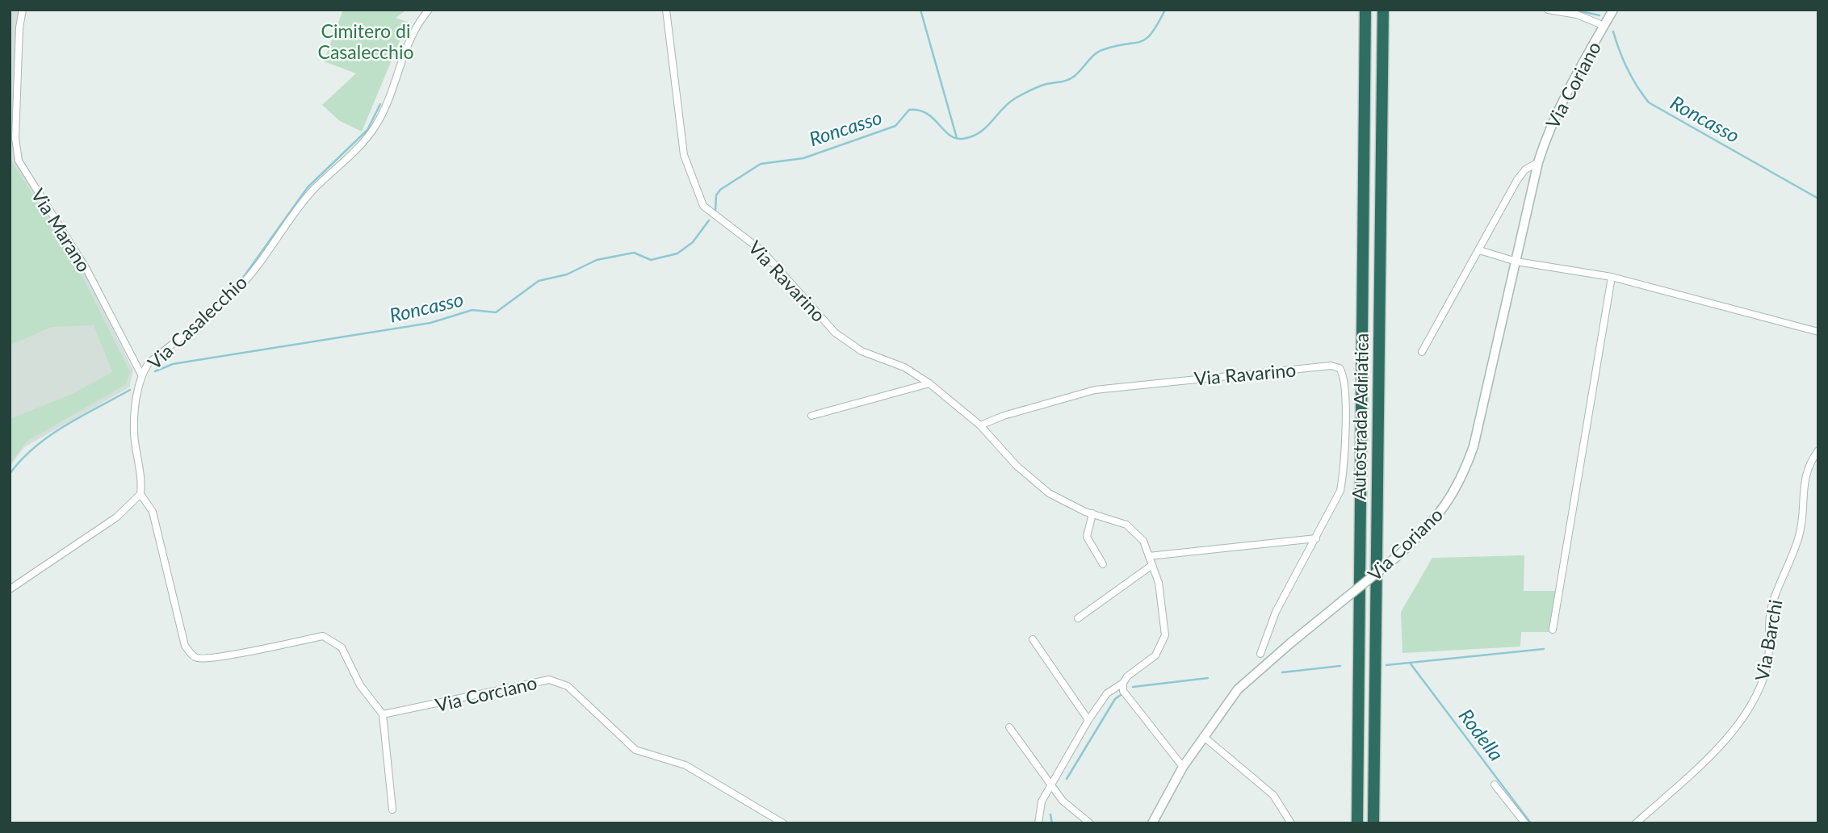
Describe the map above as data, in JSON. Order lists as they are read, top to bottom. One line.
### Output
{"streets":{"highway":["Autostrada Adriatica"],"main road":["Via Coriano"],"street":["Via Marano","Via Ravarino","Via Casalecchio","Via Barchi","Via Corciano"]},"crossings":[["Via Marano","Via Casalecchio"]],"water":["Roncasso","Rodella"],"parks":["Cimitero di Casalecchio"]}
